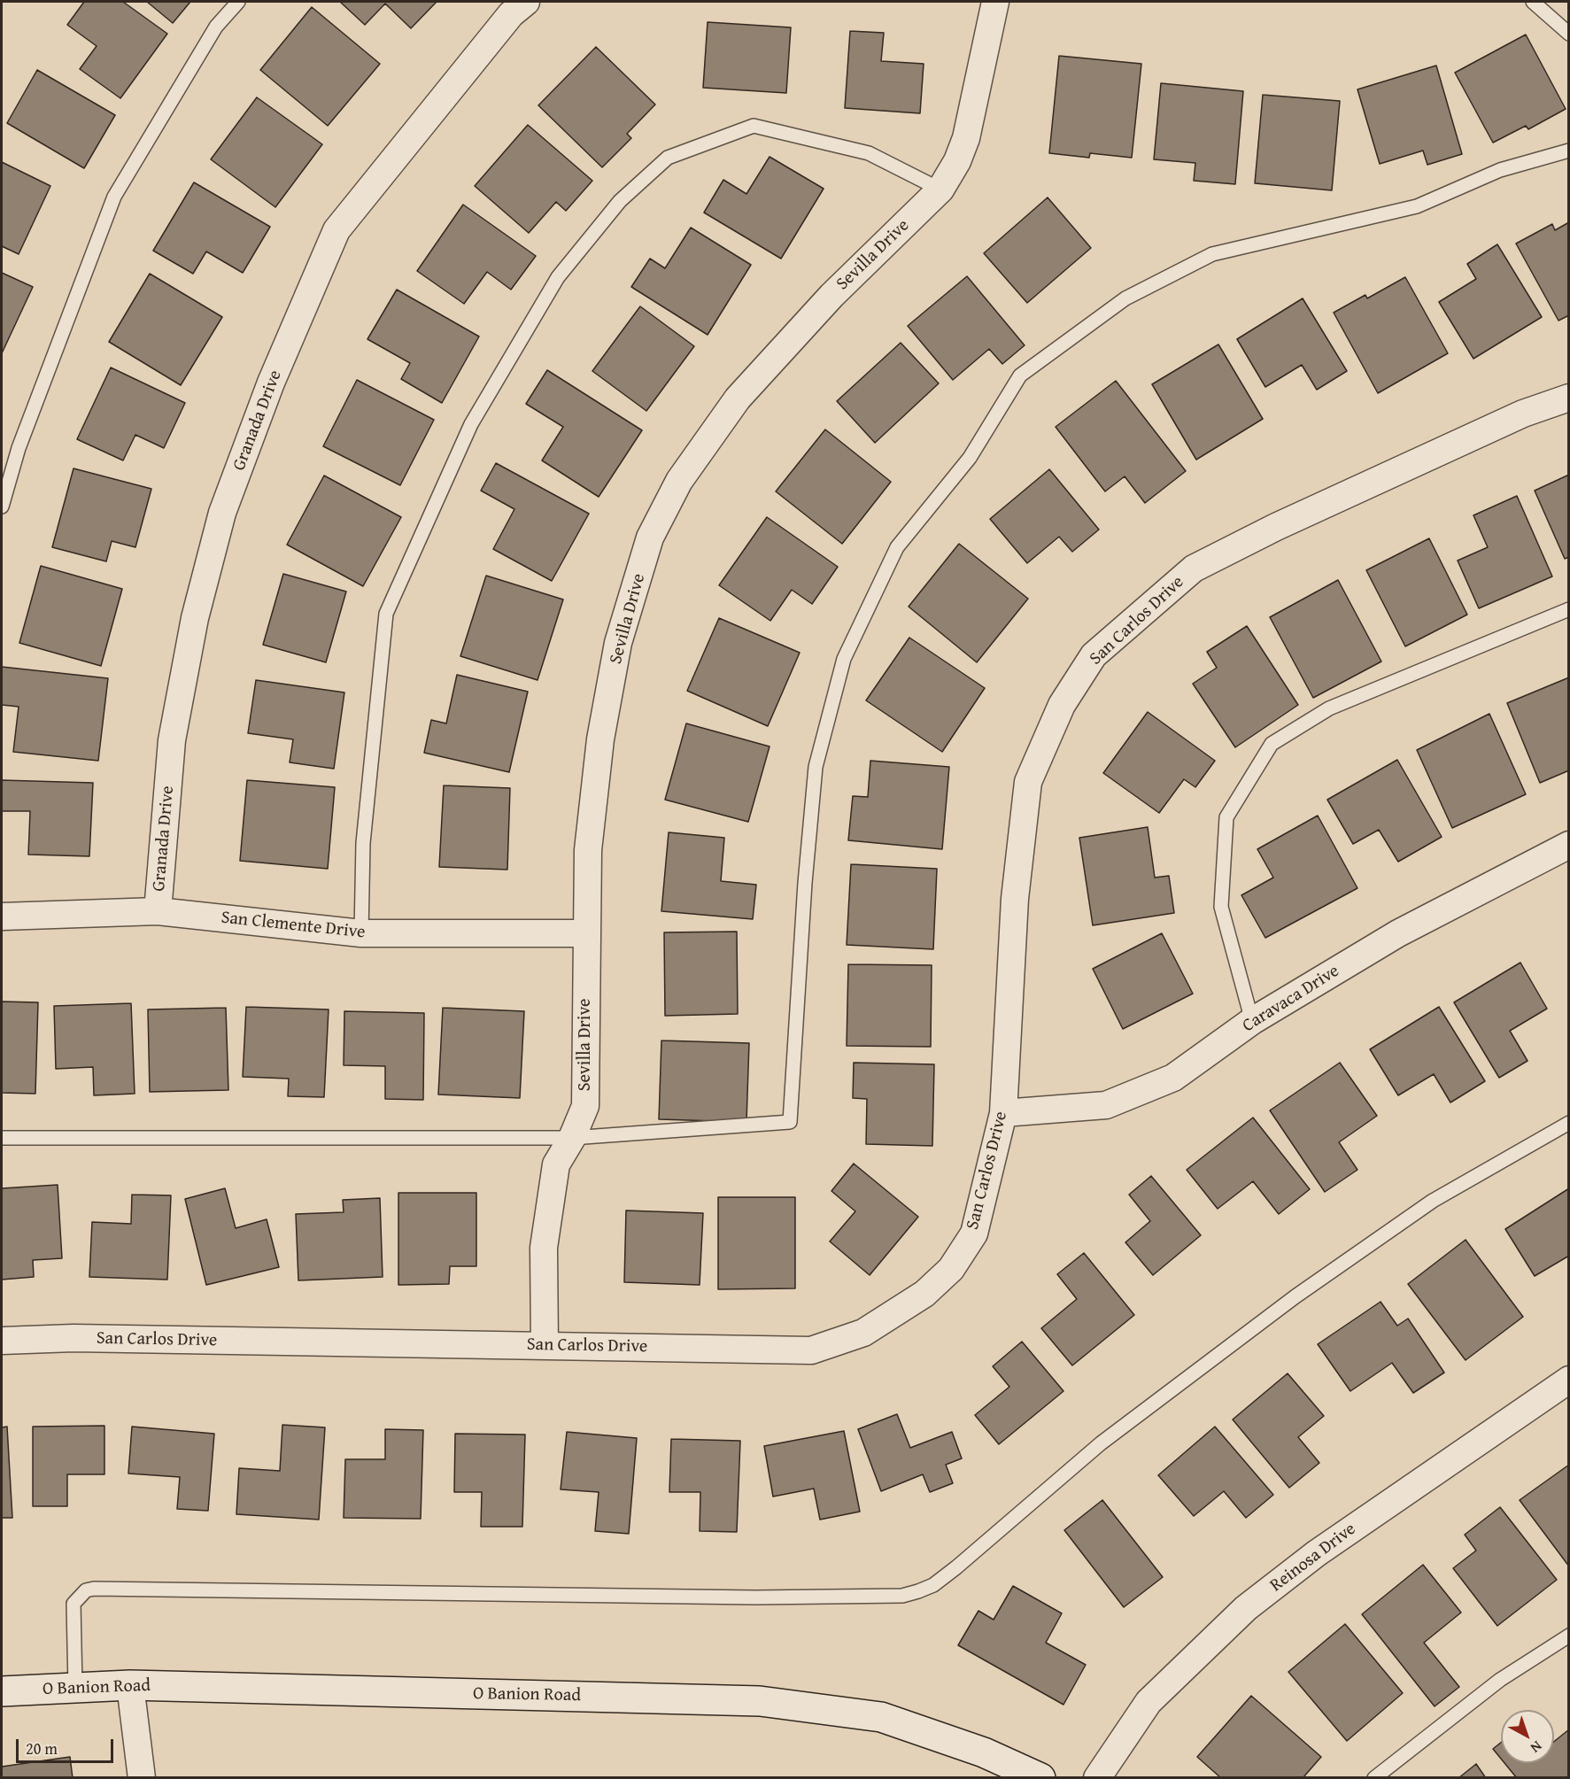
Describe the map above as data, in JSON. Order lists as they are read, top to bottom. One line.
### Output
{"streets":{"street":["Sevilla Drive","Granada Drive","San Carlos Drive","San Clemente Drive","Caravaca Drive","Reinosa Drive","O Banion Road"]},"crossings":[["Sevilla Drive","San Carlos Drive"],["Sevilla Drive","San Clemente Drive"],["Granada Drive","San Clemente Drive"],["San Carlos Drive","Caravaca Drive"]],"scale_bar":"20 m","north":"bottom right"}
